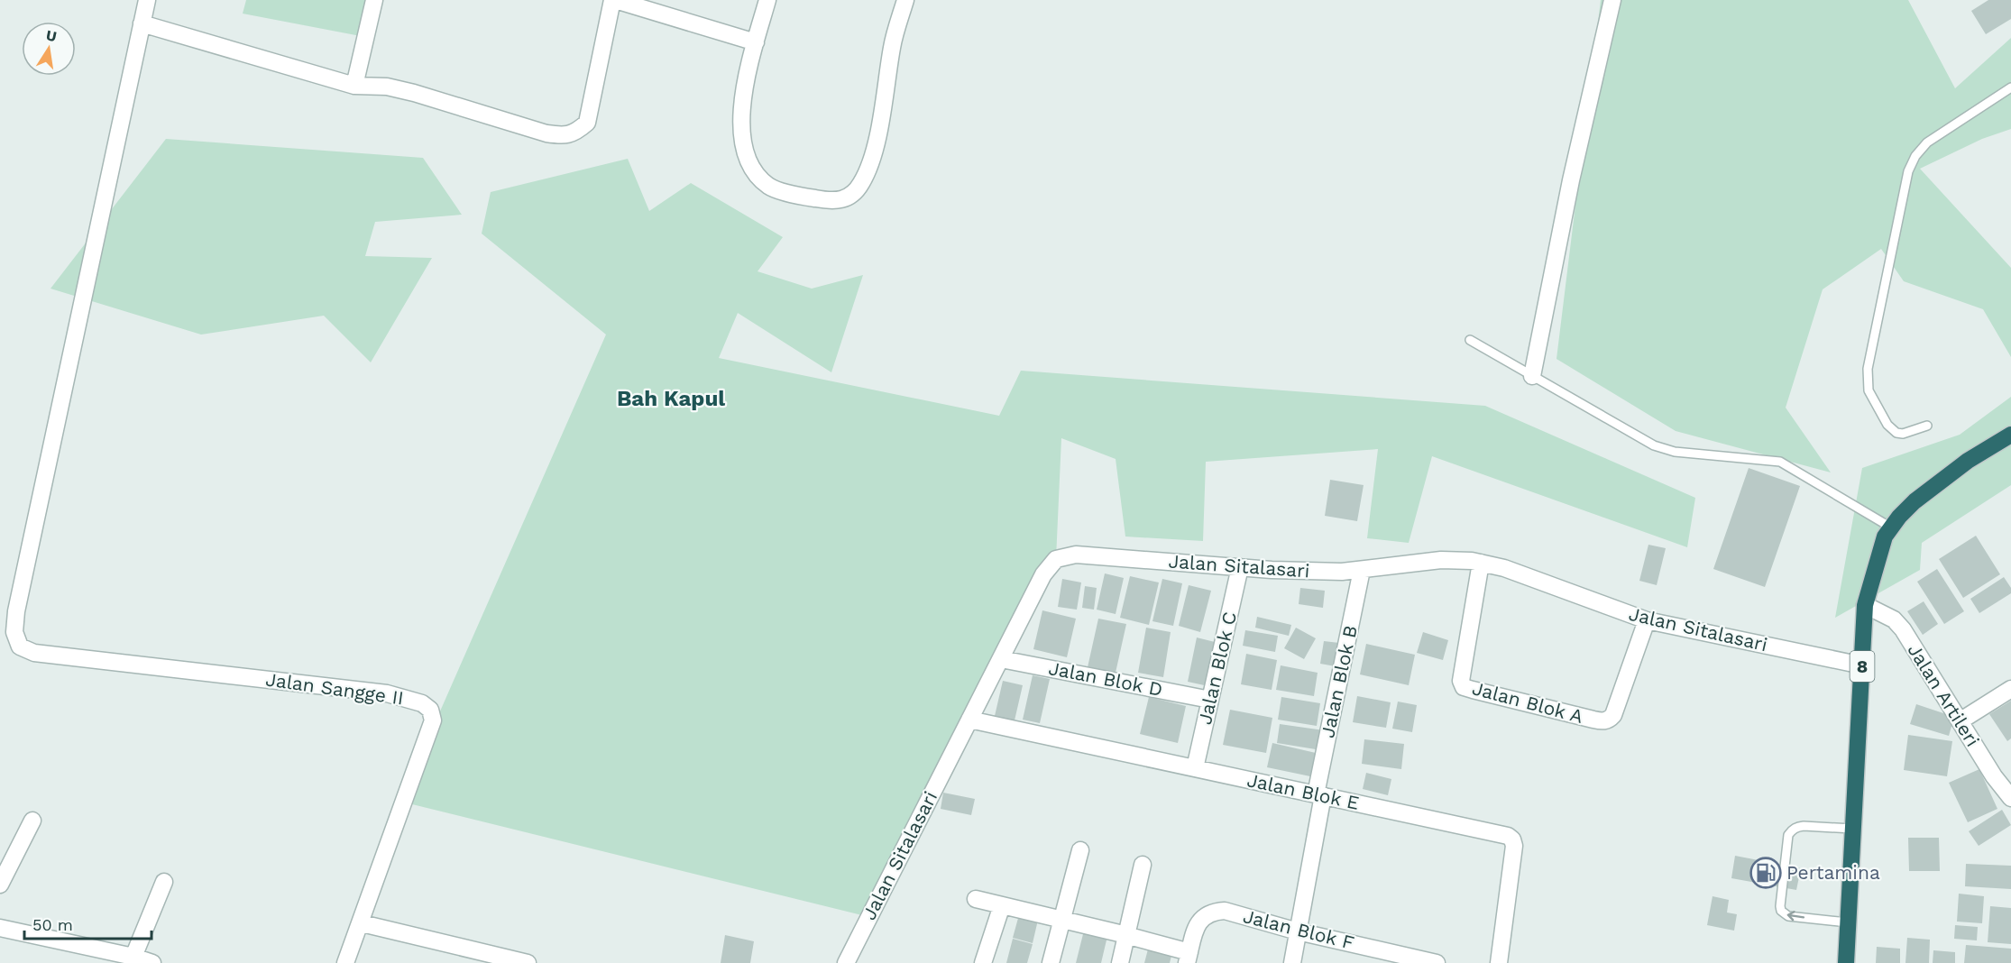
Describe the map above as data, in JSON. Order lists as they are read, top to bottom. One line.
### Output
{"streets":{"highway":["8"],"street":["Jalan Sitalasari","Jalan Blok C","Jalan Blok D","Jalan Blok B","Jalan Sangge II","Jalan Artileri","Jalan Blok A","Jalan Blok E","Jalan Blok F"]},"crossings":[["Jalan Sitalasari","8"],["Jalan Sitalasari","Jalan Blok C"],["Jalan Sitalasari","Jalan Blok D"],["Jalan Sitalasari","Jalan Blok B"],["Jalan Sitalasari","Jalan Blok A"],["Jalan Sitalasari","Jalan Blok E"],["8","Jalan Artileri"],["Jalan Blok C","Jalan Blok D"],["Jalan Blok C","Jalan Blok E"],["Jalan Blok B","Jalan Blok E"],["Jalan Blok B","Jalan Blok F"]],"districts":["Bah Kapul"],"places":{"fuel station":["Pertamina"]},"scale_bar":"50 m","north":"top"}
